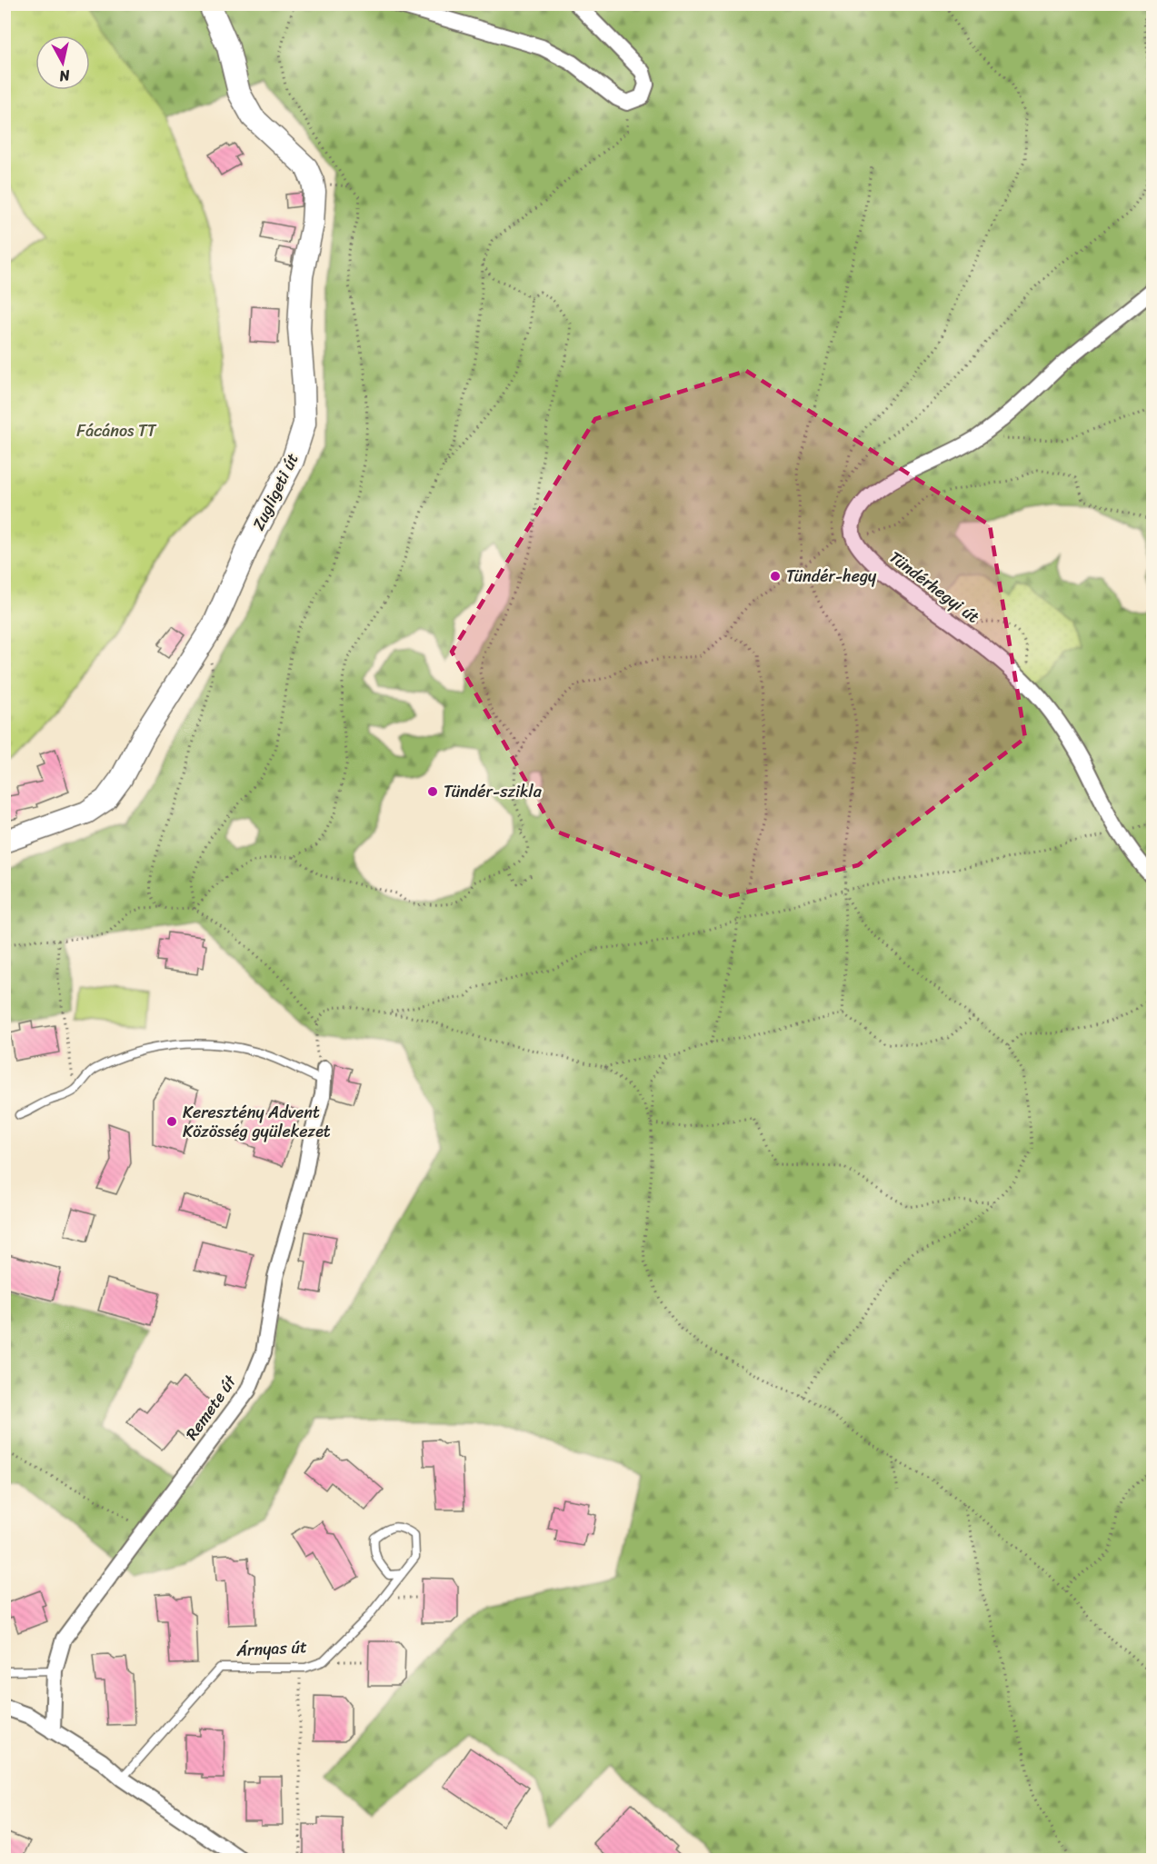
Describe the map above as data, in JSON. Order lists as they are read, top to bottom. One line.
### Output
{"streets":{"street":["Zugligeti út","Tündérhegyi út","Remete út"],"lane":["Árnyas út"]},"parks":["Fácános TT"],"places":["Tündér-hegy","Tündér-szikla","Keresztény Advent Közösség gyülekezet"],"north":"bottom"}
